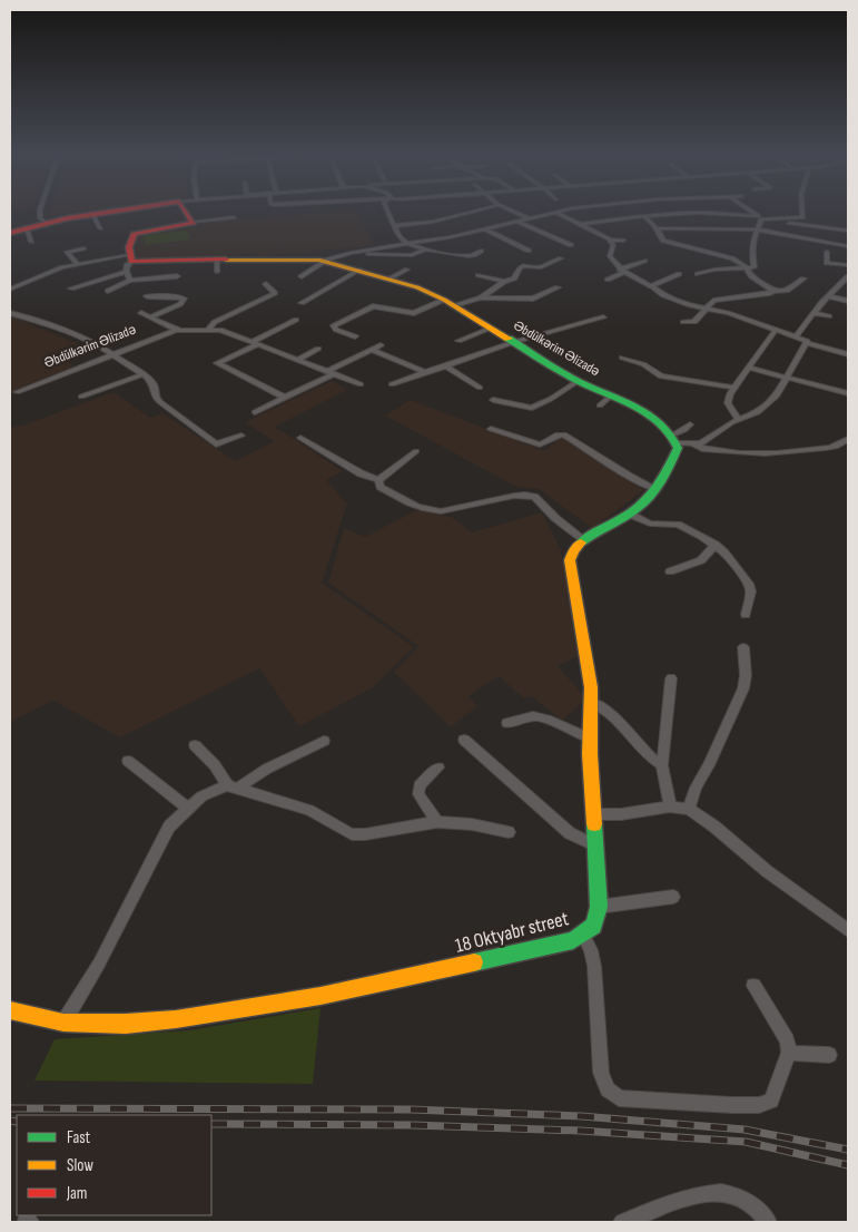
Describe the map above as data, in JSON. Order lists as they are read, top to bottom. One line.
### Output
{"streets":{"street":["Əbdülkərim Əlizadə","18 Oktyabr street"]},"legend":["Fast","Slow","Jam"]}
